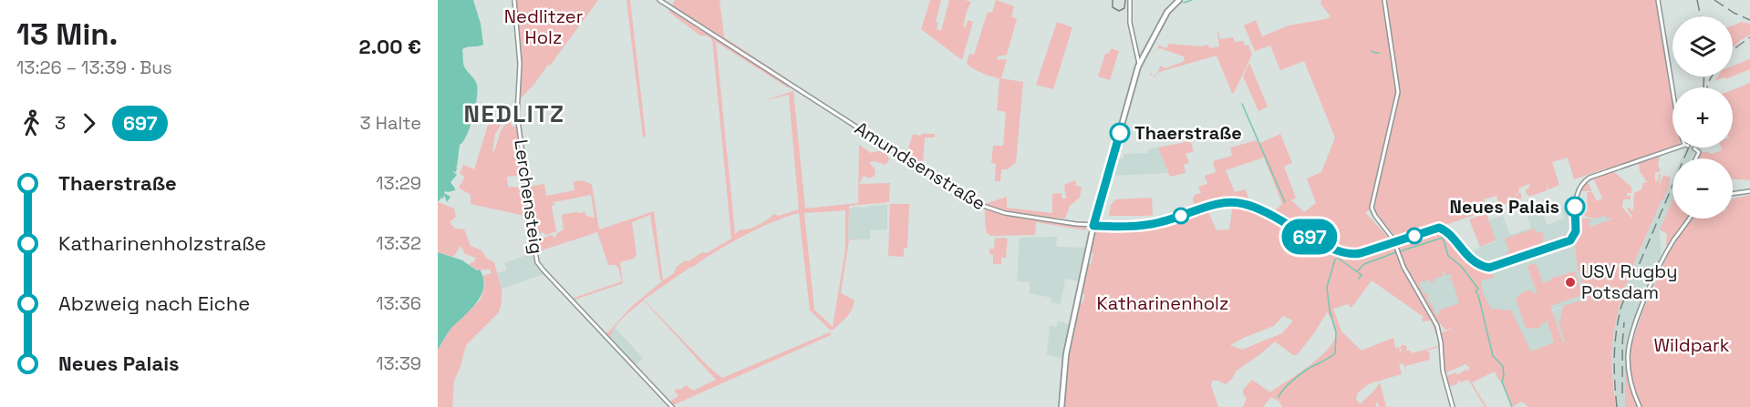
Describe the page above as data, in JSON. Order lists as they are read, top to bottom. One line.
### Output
{"streets":{"street":["Amundsenstraße","Lerchensteig"]},"districts":["NEDLITZ"],"parks":["Nedlitzer Holz","Katharinenholz","Wildpark"],"places":["Thaerstraße","Neues Palais","USV Rugby Potsdam"],"lines":["bus line 697"],"page":{"heading":["13 Min.","13:26 – 13:39 · Bus","2.00 €"],"on_map":"697","map_buttons":["+","−"],"legs":["3","697","3 Halte"],"list":[{"name":"Thaerstraße","value":"13:29"},{"name":"Katharinenholzstraße","value":"13:32"},{"name":"Abzweig nach Eiche","value":"13:36"},{"name":"Neues Palais","value":"13:39"}]}}
